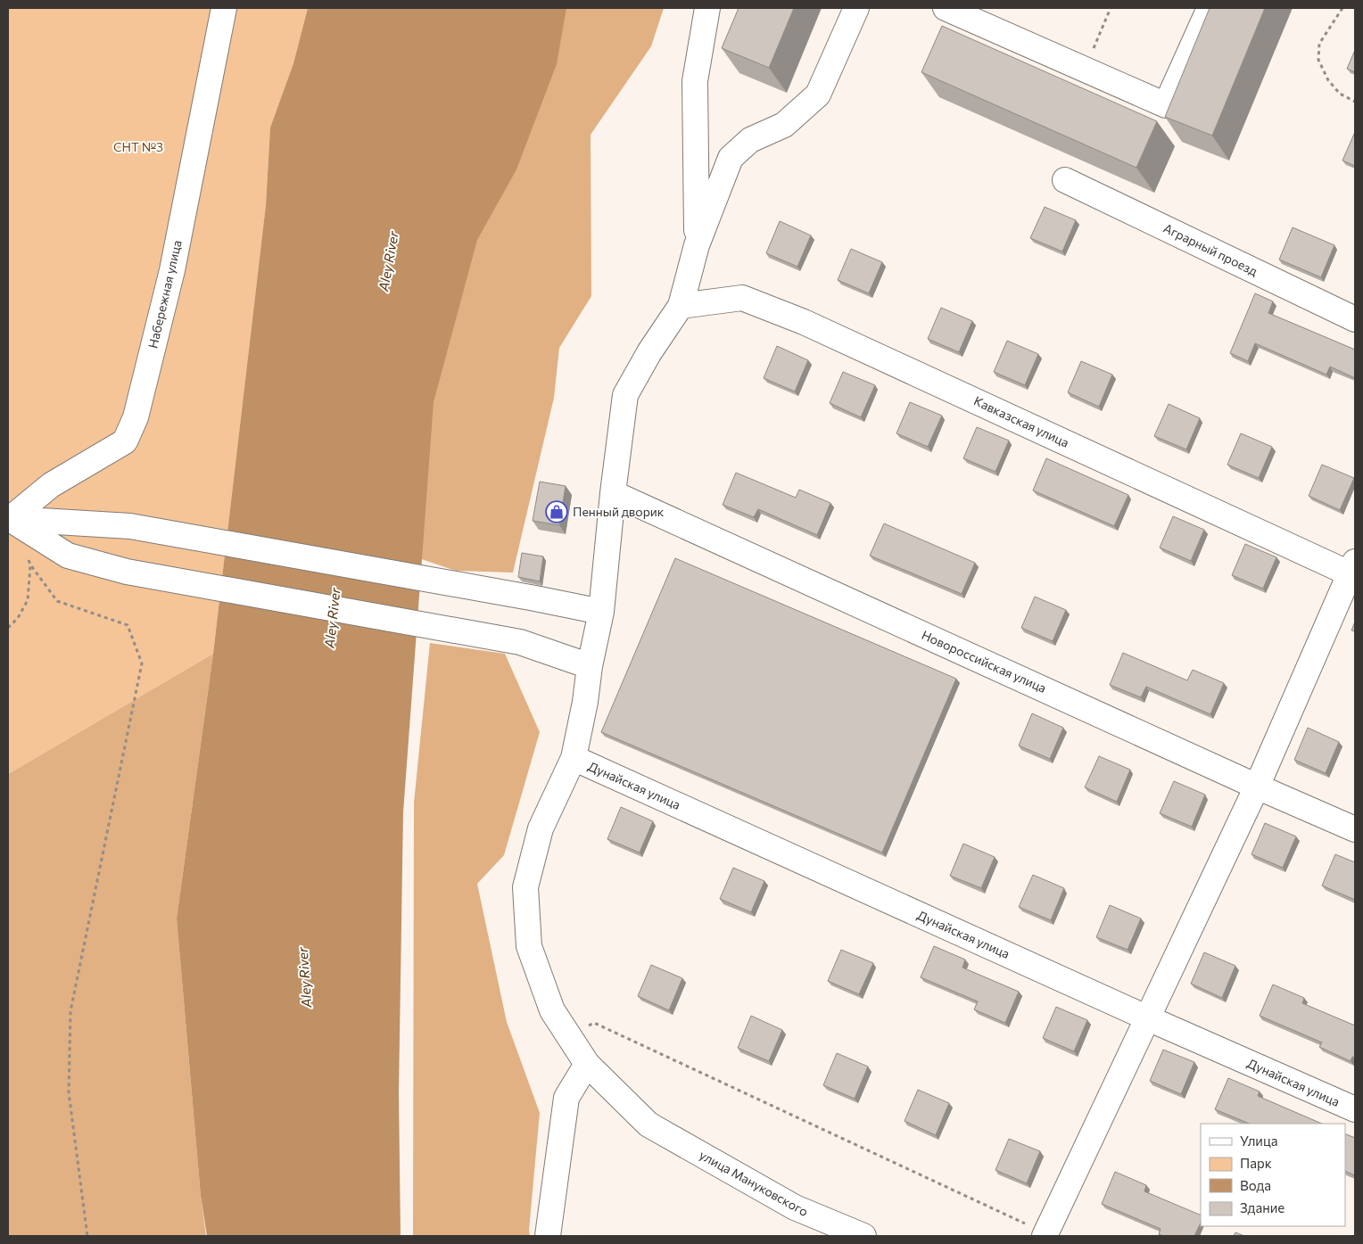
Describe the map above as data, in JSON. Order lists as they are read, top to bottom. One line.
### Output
{"streets":{"street":["Аграрный проезд","Набережная улица","Кавказская улица","Новороссийская улица","Дунайская улица","улица Мануковского"]},"crossings":[["Кавказская улица","улица Мануковского"],["Новороссийская улица","улица Мануковского"],["Дунайская улица","улица Мануковского"]],"water":["Aley River"],"parks":["СНТ №3"],"places":{"shop":["Пенный дворик"]},"legend":["Улица","Парк","Вода","Здание"]}
